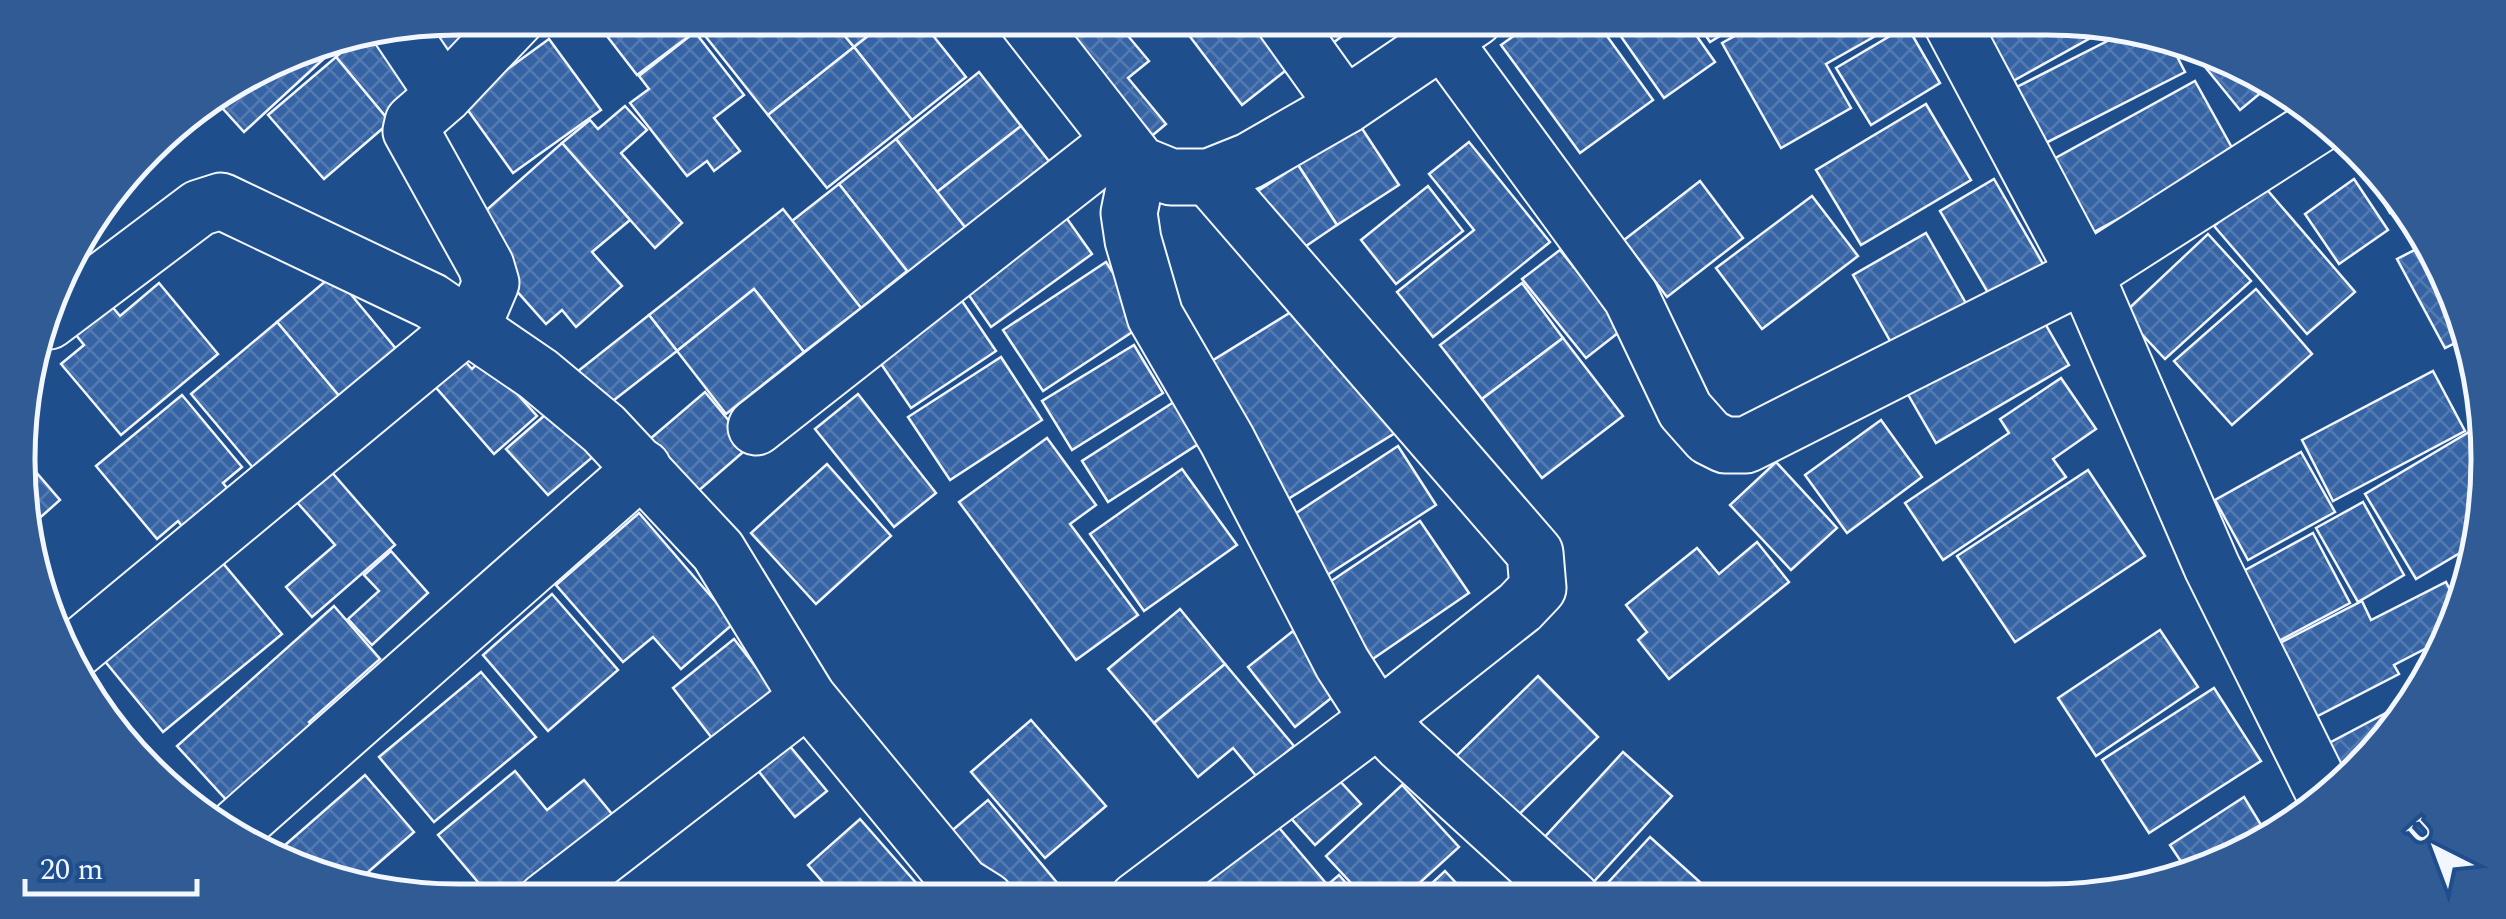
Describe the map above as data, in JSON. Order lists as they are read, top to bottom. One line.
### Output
{"scale_bar":"20 m","north":"top left"}
